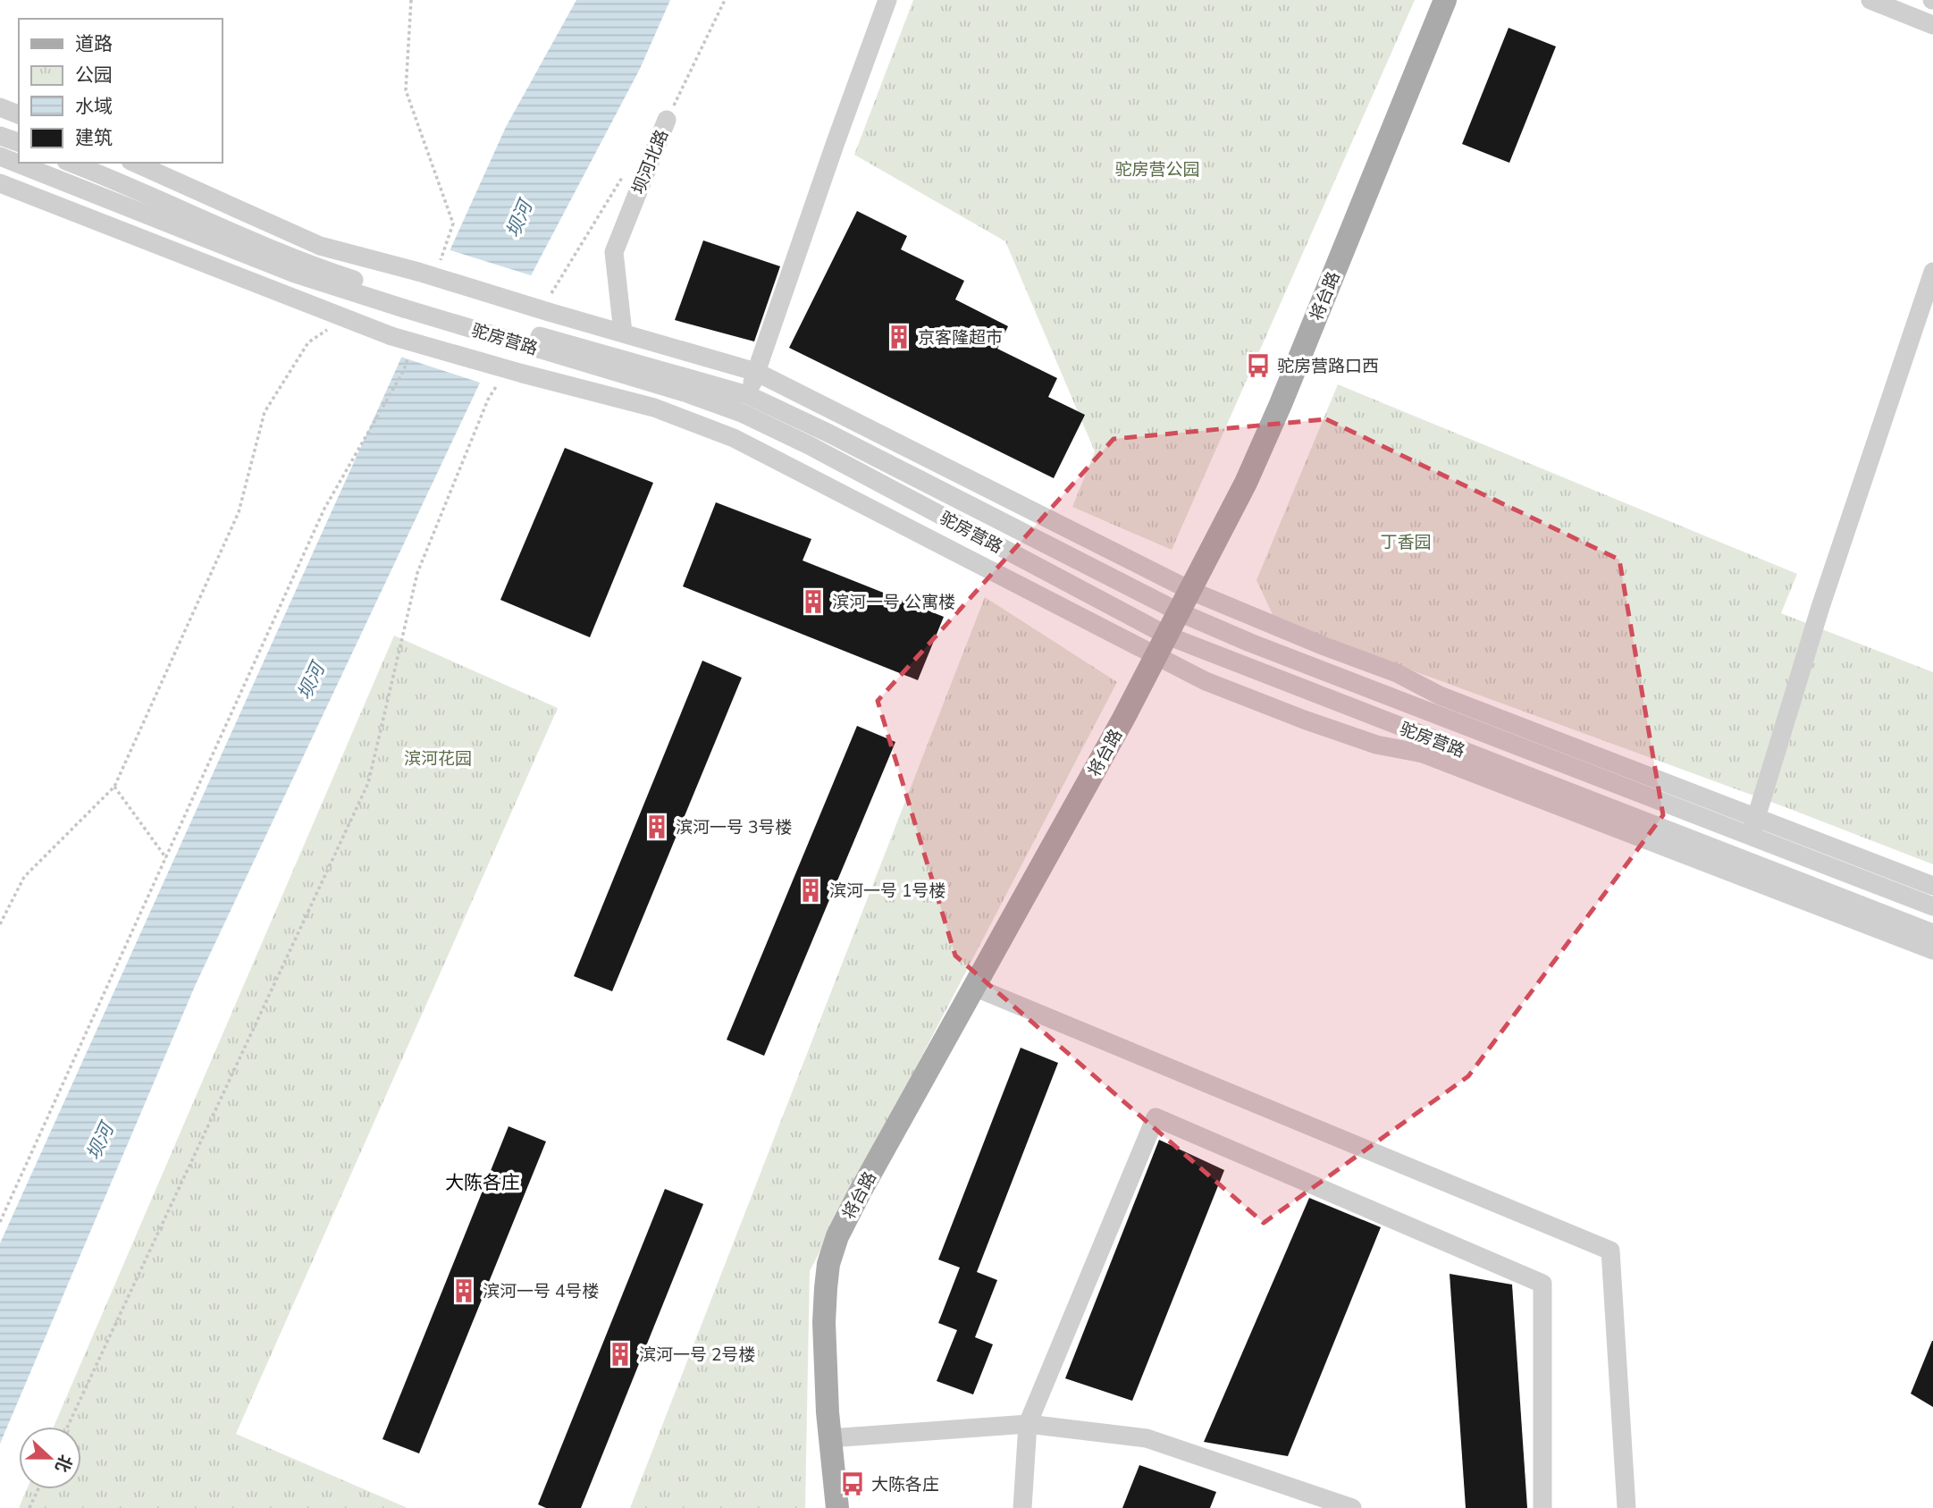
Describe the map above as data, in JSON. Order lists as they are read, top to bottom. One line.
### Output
{"streets":{"main road":["将台路"],"street":["坝河北路","驼房营路"]},"crossings":[["将台路","驼房营路"]],"districts":["大陈各庄"],"water":["坝河"],"parks":["驼房营公园","丁香园","滨河花园"],"places":{"building":["京客隆超市","滨河一号 公寓楼","滨河一号 3号楼","滨河一号 1号楼","滨河一号 4号楼","滨河一号 2号楼"],"bus stop":["驼房营路口西","大陈各庄"]},"legend":["道路","公园","水域","建筑"],"north":"right"}
